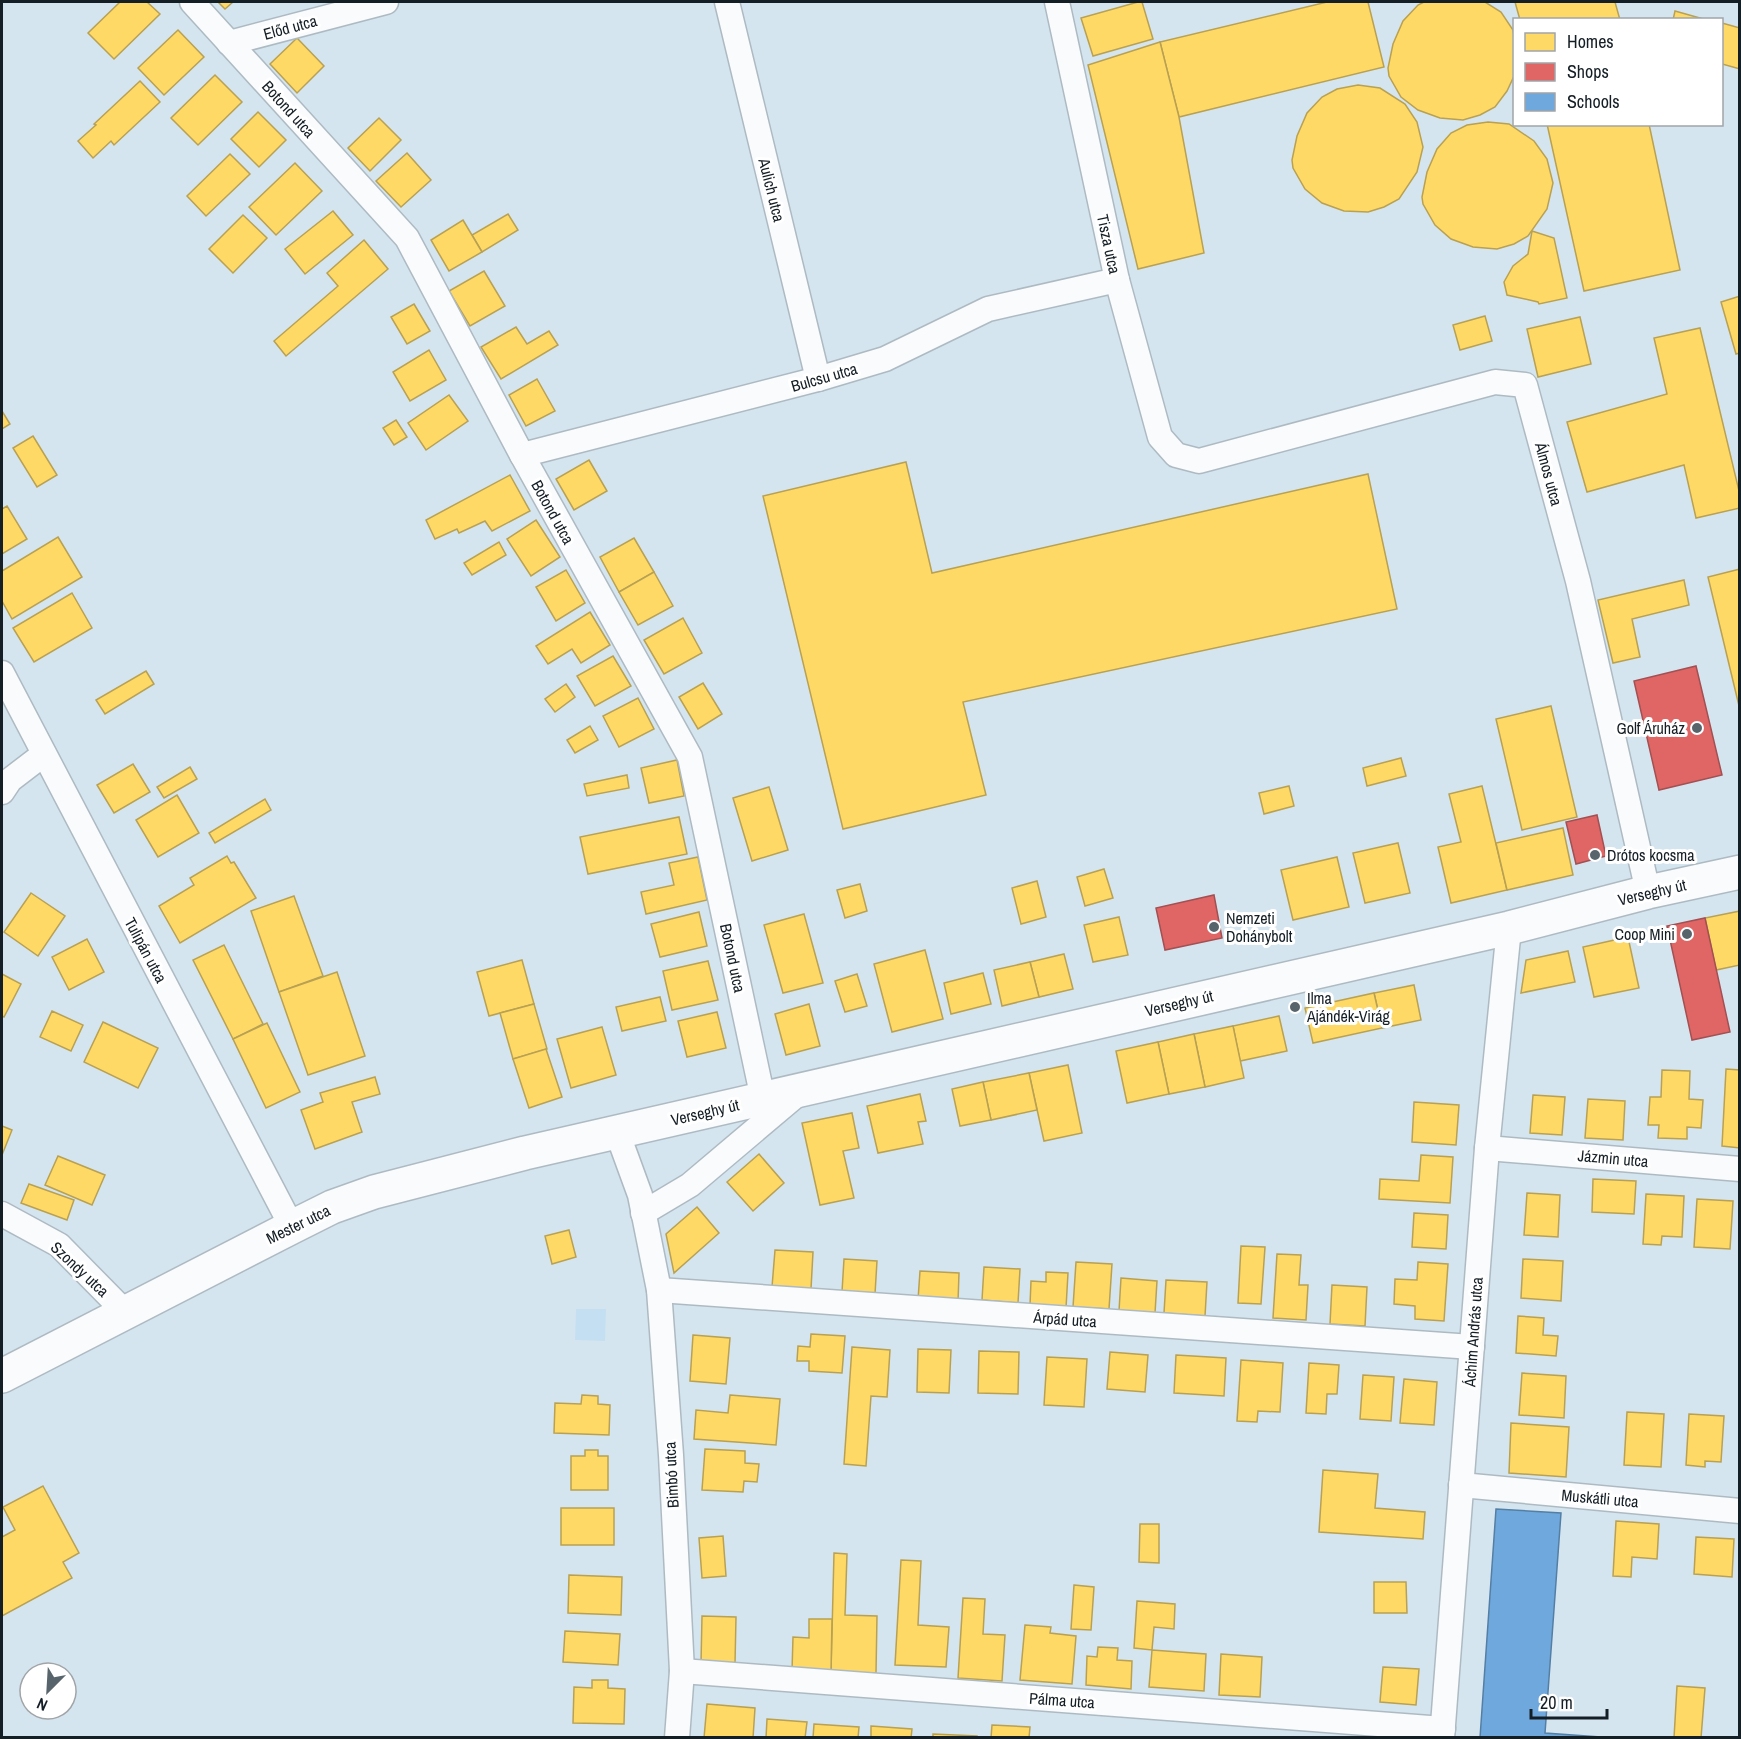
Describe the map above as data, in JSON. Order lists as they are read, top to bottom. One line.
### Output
{"streets":{"main road":["Verseghy út","Mester utca"],"street":["Előd utca","Botond utca","Aulich utca","Tisza utca","Bulcsu utca","Álmos utca","Tulipán utca","Jázmin utca","Szondy utca","Árpád utca","Áchim András utca","Bimbó utca","Muskátli utca","Pálma utca"]},"crossings":[["Előd utca","Botond utca"],["Botond utca","Bulcsu utca"],["Botond utca","Verseghy út"],["Aulich utca","Bulcsu utca"],["Tisza utca","Bulcsu utca"],["Tisza utca","Álmos utca"],["Álmos utca","Verseghy út"],["Verseghy út","Mester utca"],["Verseghy út","Áchim András utca"],["Verseghy út","Bimbó utca"],["Tulipán utca","Mester utca"],["Jázmin utca","Áchim András utca"],["Mester utca","Szondy utca"],["Mester utca","Bimbó utca"],["Árpád utca","Áchim András utca"],["Árpád utca","Bimbó utca"],["Áchim András utca","Muskátli utca"],["Áchim András utca","Pálma utca"],["Bimbó utca","Pálma utca"]],"places":["Golf Áruház","Drótos kocsma","Nemzeti Dohánybolt","Coop Mini","Ilma Ajándék-Virág"],"legend":["Homes","Shops","Schools"],"scale_bar":"20 m","north":"bottom left"}
